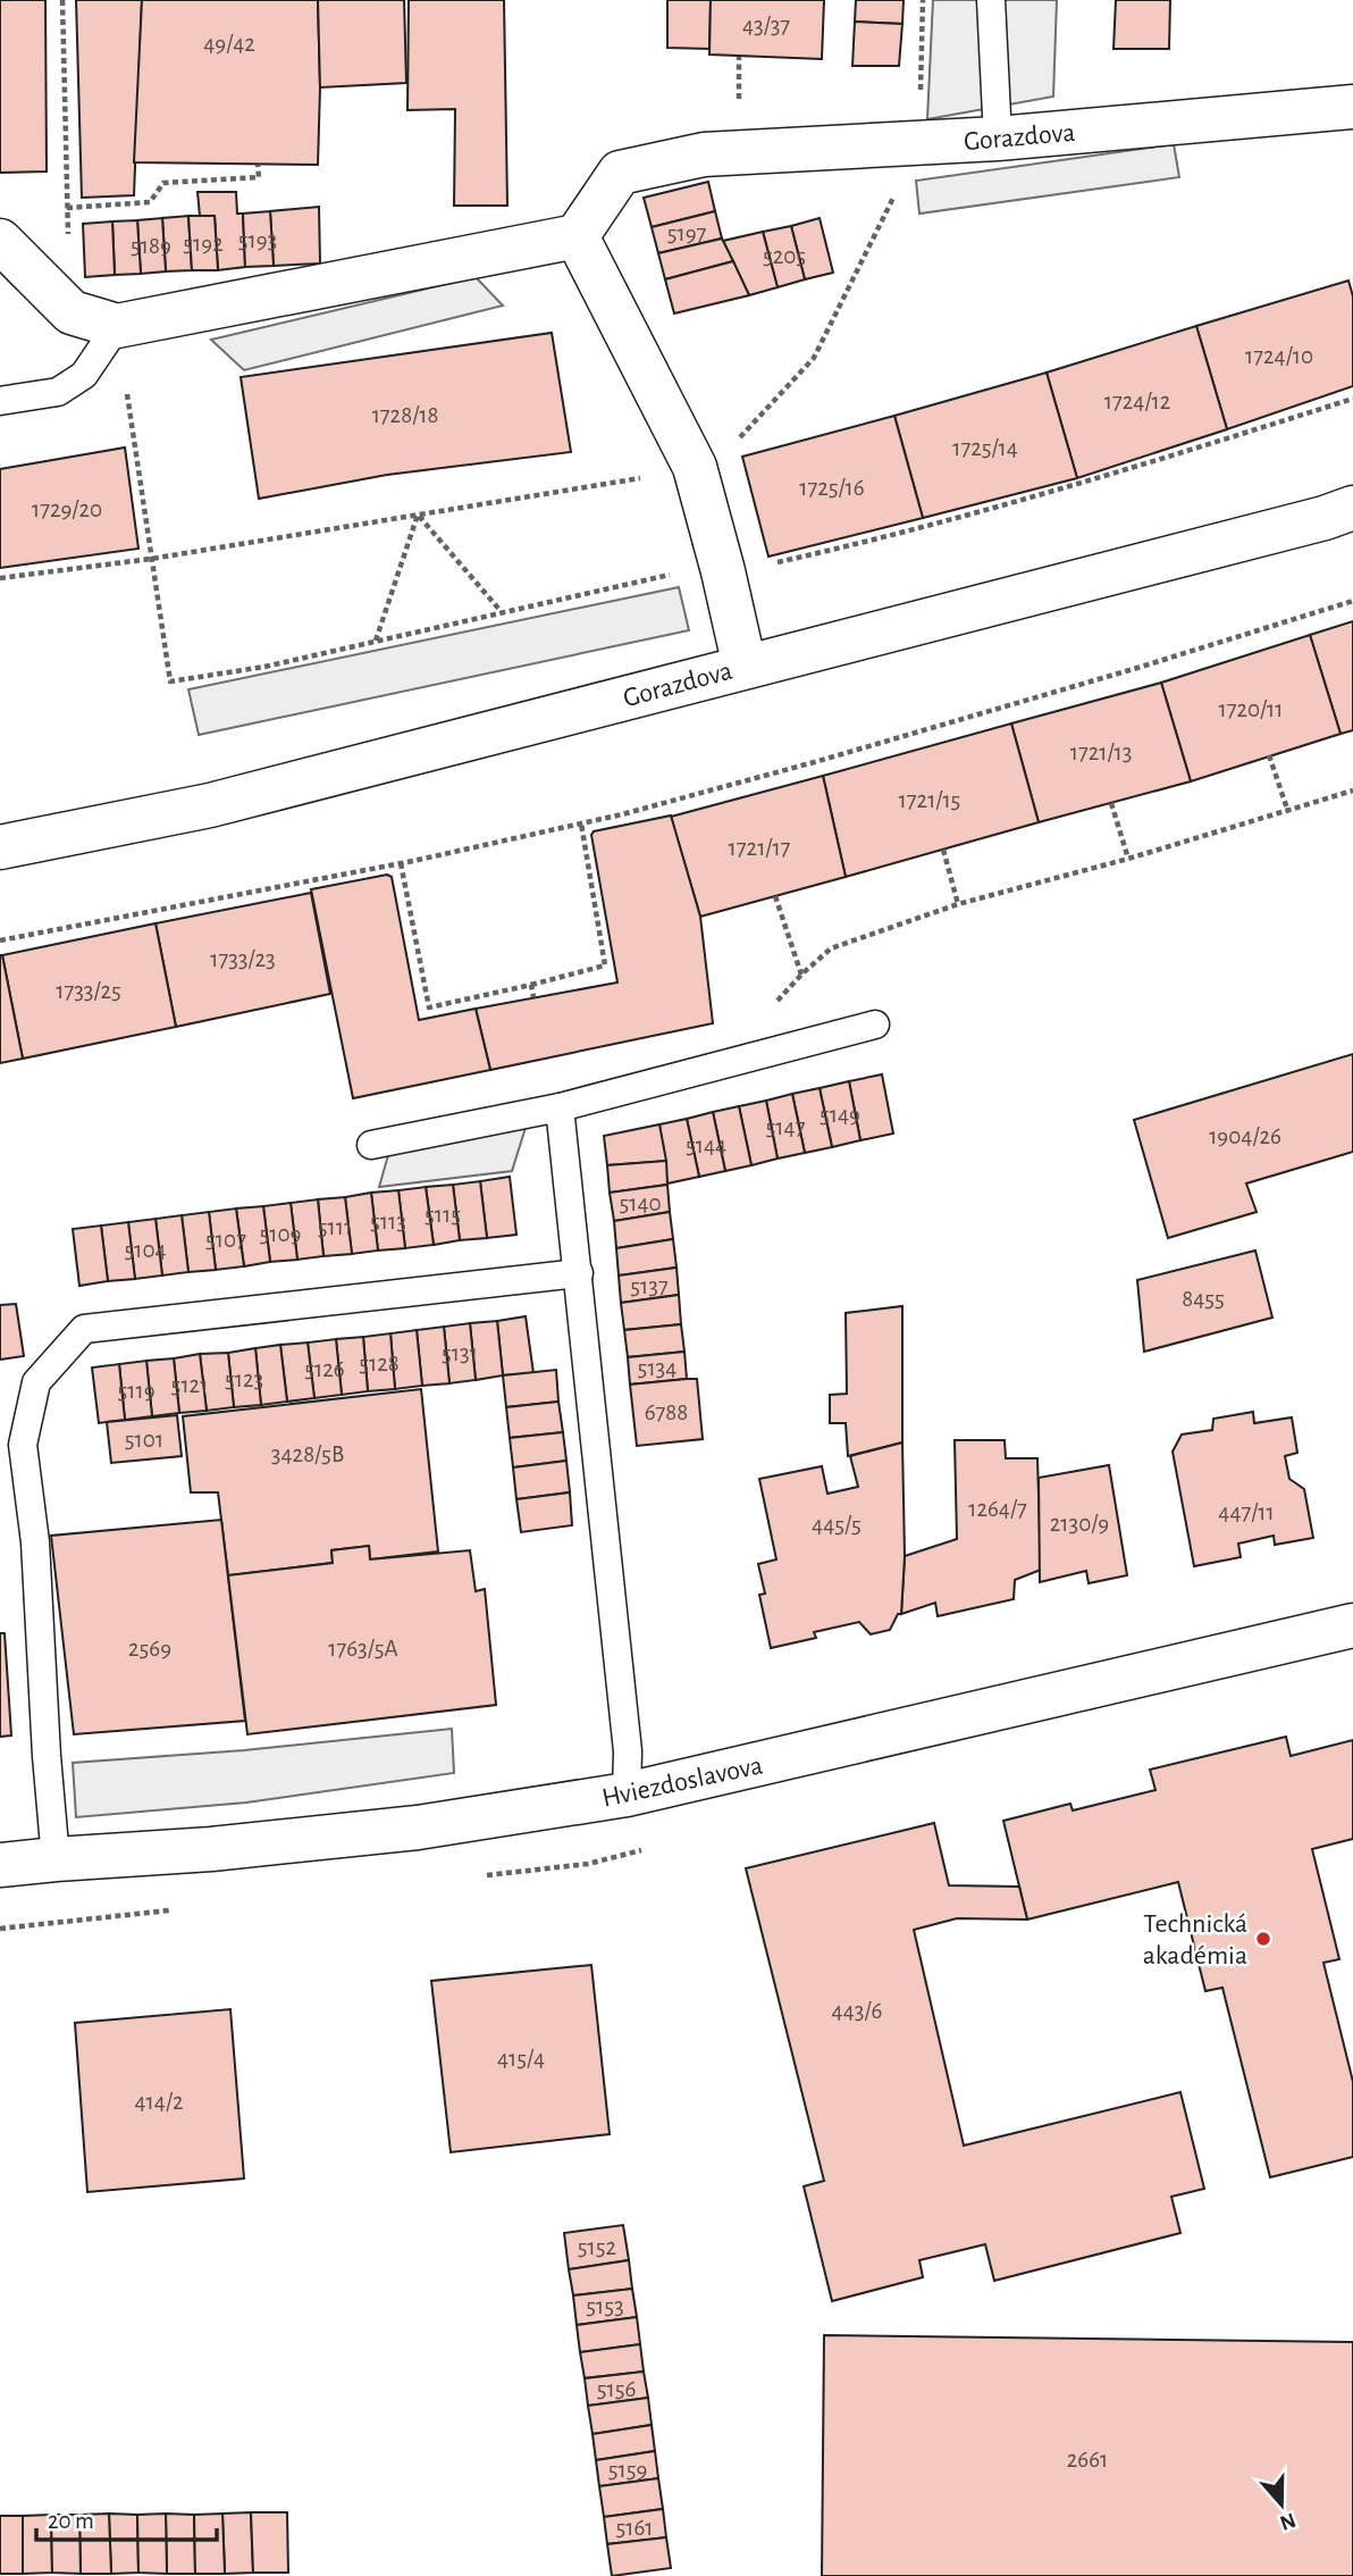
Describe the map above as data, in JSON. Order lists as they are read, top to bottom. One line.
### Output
{"streets":{"street":["Gorazdova","Hviezdoslavova"]},"places":["Technická akadémia"],"house_numbers":["43/37","49/42","5197","5193","5192","5189","5205","1724/10","1724/12","1728/18","1725/14","1725/16","1729/20","1720/11","1721/13","1721/15","1721/17","1733/23","1733/25","5149","5147","1904/26","5144","5140","5115","5113","5111","5109","5107","5104","5137","8455","5131","5128","5134","5126","5123","5121","5119","6788","5101","3428/5B","1264/7","447/11","2130/9","445/5","2569","1763/5A","443/6","415/4","414/2","5152","5153","5156","2661","5159","5161"],"scale_bar":"20 m","north":"bottom"}
